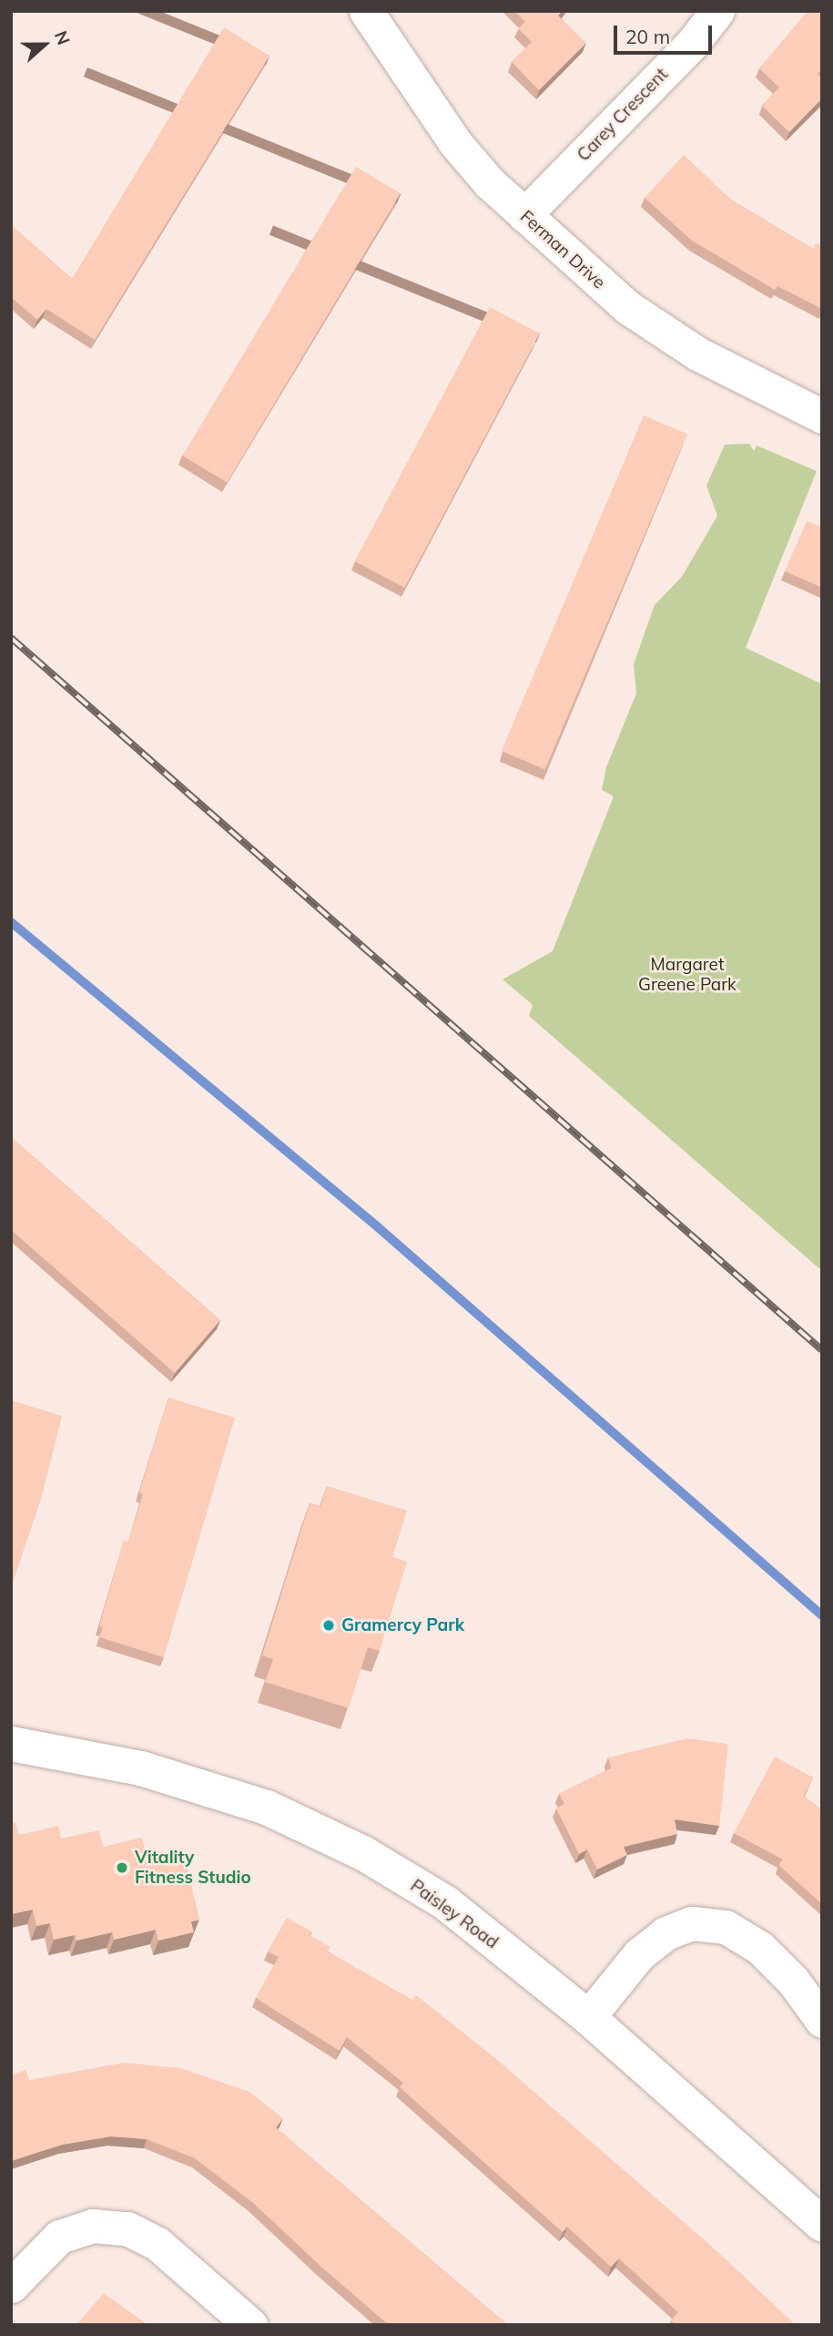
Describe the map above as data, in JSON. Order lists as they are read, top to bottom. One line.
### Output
{"streets":{"main road":["Paisley Road"],"street":["Carey Crescent","Ferman Drive"]},"crossings":[["Carey Crescent","Ferman Drive"]],"parks":["Margaret Greene Park"],"places":["Gramercy Park","Vitality Fitness Studio"],"scale_bar":"20 m","north":"right"}
